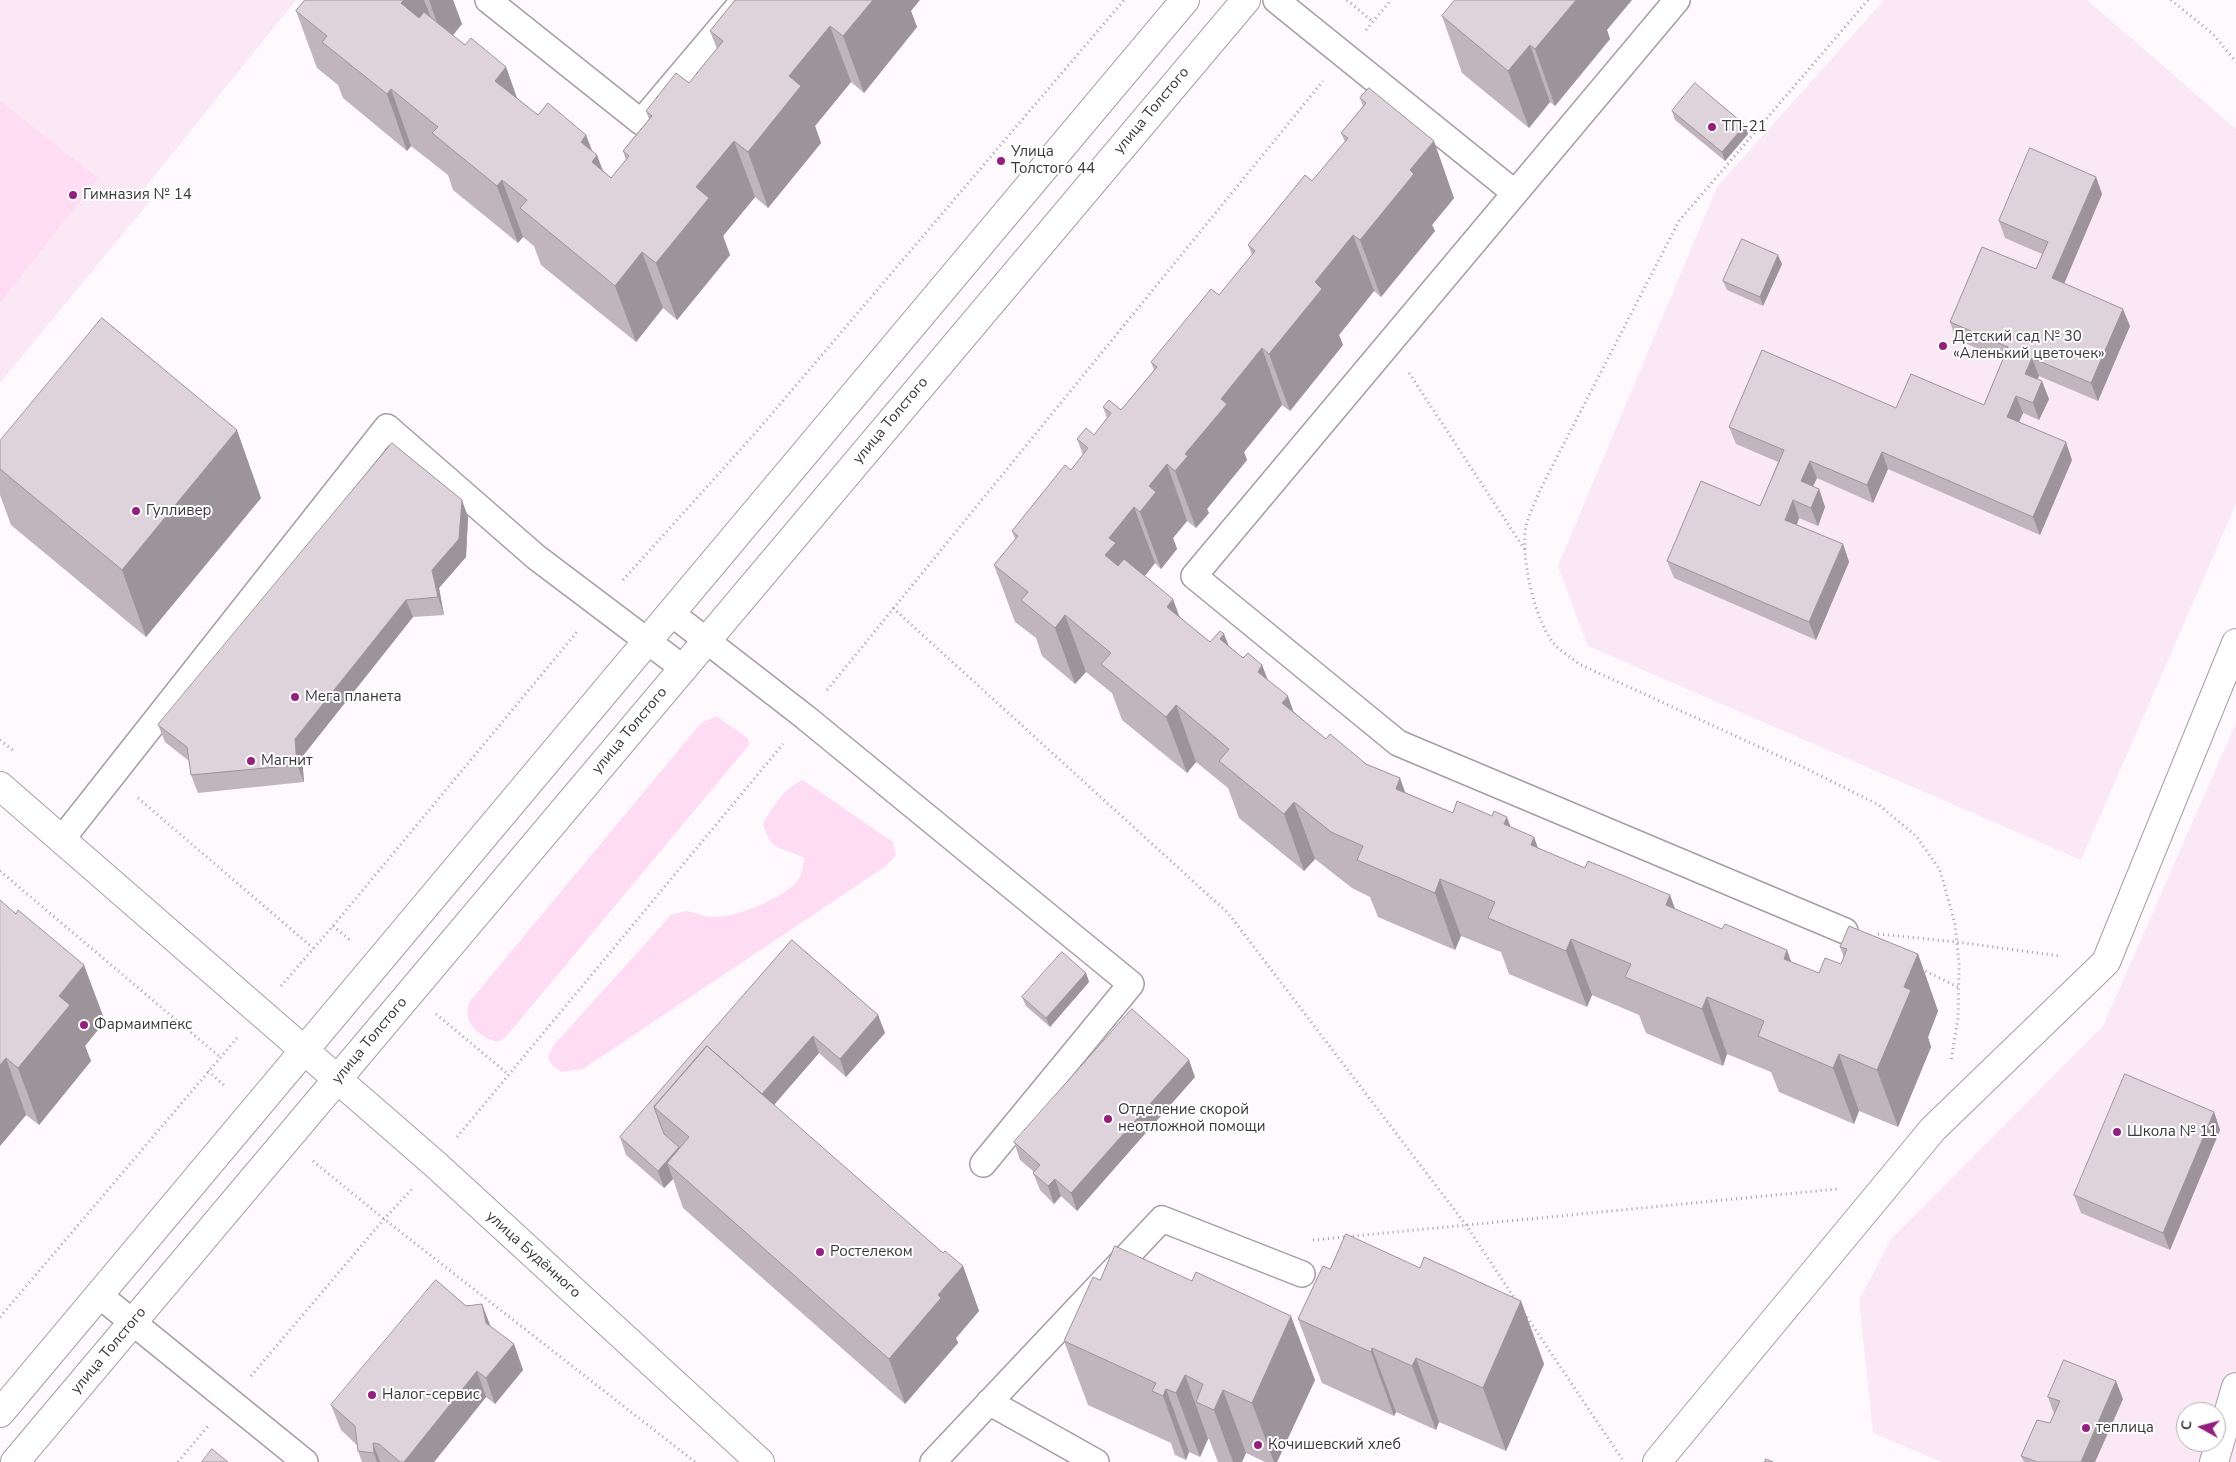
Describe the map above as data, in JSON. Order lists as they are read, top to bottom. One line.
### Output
{"streets":{"street":["улица Толстого","улица Будённого"]},"crossings":[["улица Толстого","улица Будённого"]],"places":["ТП-21","Улица Толстого 44","Гимназия № 14","Детский сад № 30 «Аленький цветочек»","Гулливер","Мега планета","Магнит","Фармаимпекс","Отделение скорой неотложной помощи","Школа № 11","Ростелеком","Налог-сервис","теплица","Кочишевский хлеб"],"north":"left"}
